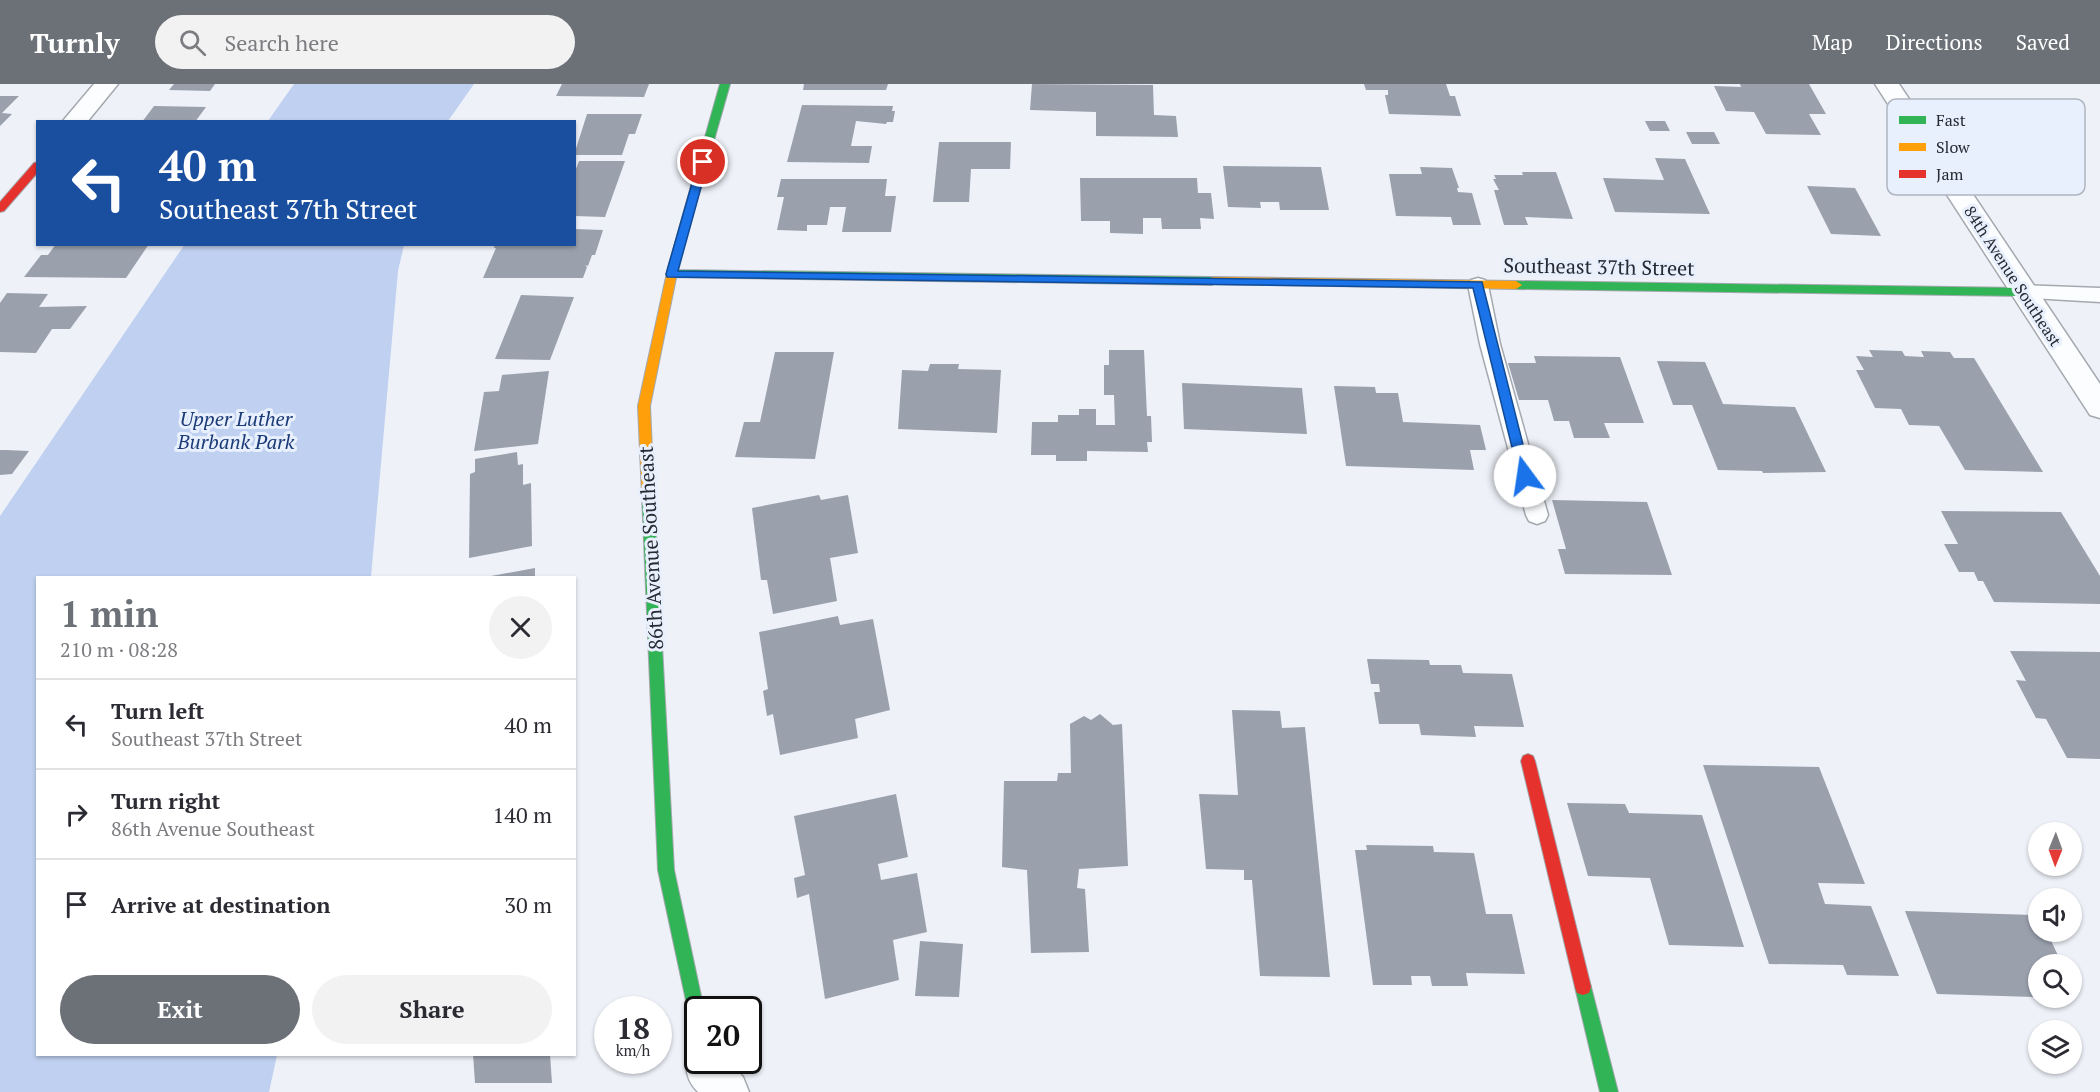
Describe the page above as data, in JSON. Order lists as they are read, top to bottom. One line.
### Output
{"streets":{"street":["Southeast 37th Street","84th Avenue Southeast","86th Avenue Southeast"]},"crossings":[["Southeast 37th Street","84th Avenue Southeast"],["Southeast 37th Street","86th Avenue Southeast"]],"parks":["Upper Luther Burbank Park"],"legend":["Fast","Slow","Jam"],"north":"bottom","page":{"header":"Turnly","search":"Search here","nav":["Map","Directions","Saved"],"turn":["40 m","Southeast 37th Street"],"heading":["1 min","210 m · 08:28"],"list":[{"name":"Turn left","note":"Southeast 37th Street","value":"40 m"},{"name":"Turn right","note":"86th Avenue Southeast","value":"140 m"},{"name":"Arrive at destination","value":"30 m"}],"buttons":["Exit","Share"],"speed":"18 km/h","limit":"20"}}
